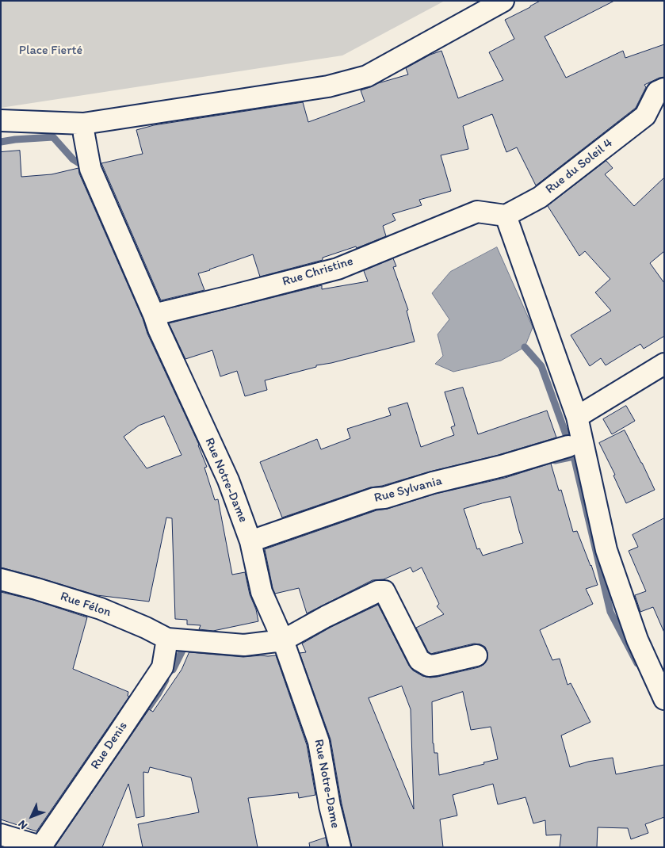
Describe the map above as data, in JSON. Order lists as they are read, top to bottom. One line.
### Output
{"streets":{"street":["Rue du Soleil 4","Rue Christine","Rue Notre-Dame","Rue Sylvania","Rue Félon","Rue Denis"]},"crossings":[["Rue du Soleil 4","Rue Christine"],["Rue Christine","Rue Notre-Dame"],["Rue Notre-Dame","Rue Sylvania"],["Rue Félon","Rue Denis"]],"parks":["Place Fierté"],"north":"bottom left"}
